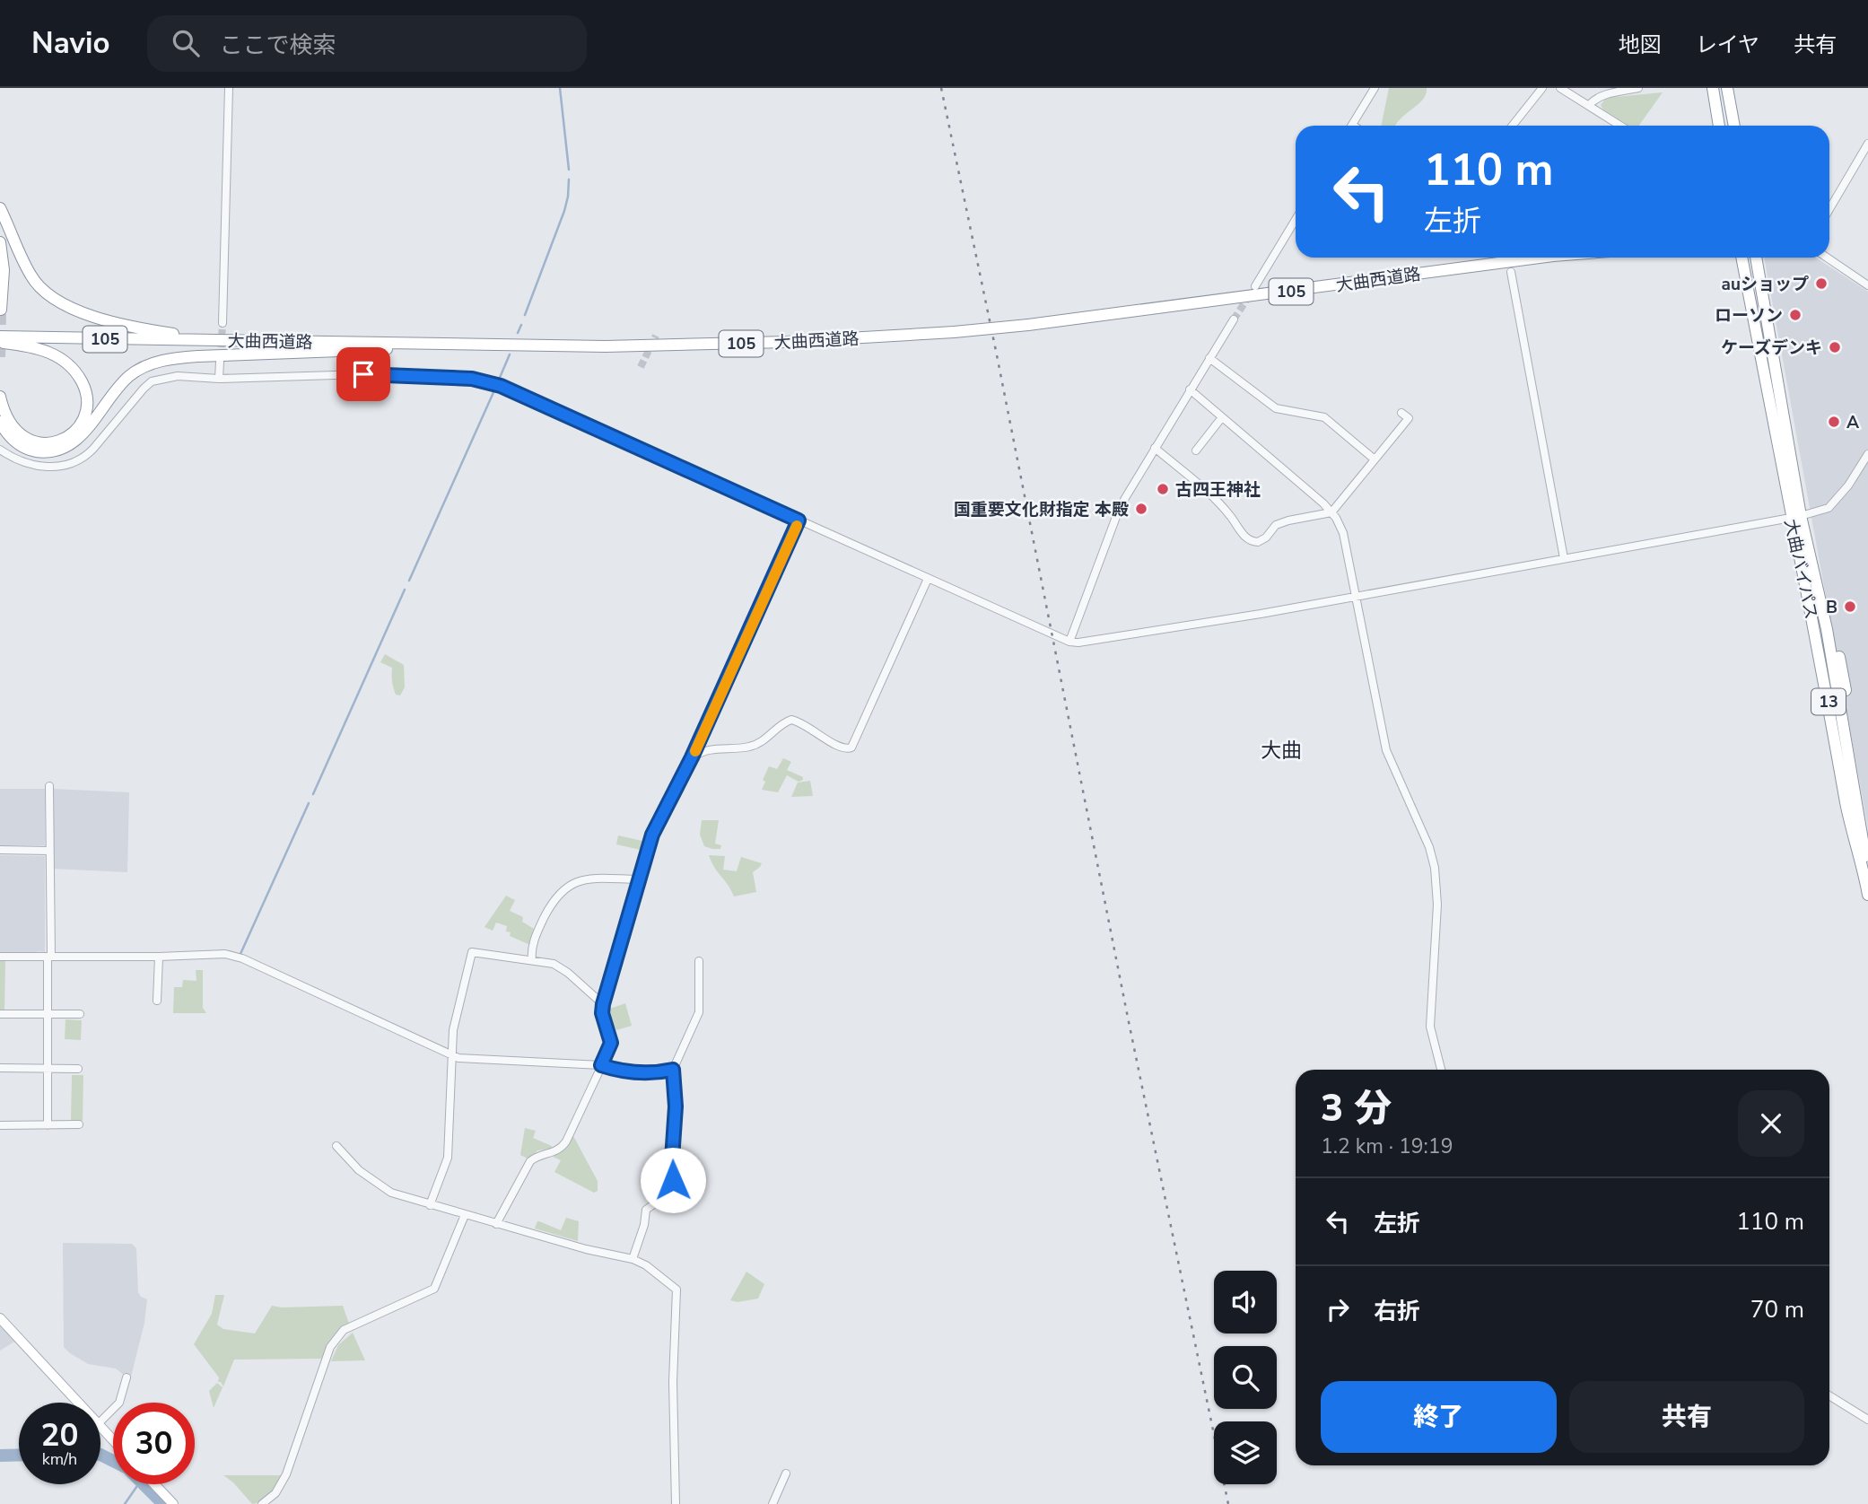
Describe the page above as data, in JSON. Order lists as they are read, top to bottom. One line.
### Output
{"streets":{"highway":["大曲西道路","105","大曲バイパス","13"]},"districts":["大曲"],"places":["auショップ","ローソン","ケーズデンキ","A","古四王神社","国重要文化財指定 本殿","B"],"page":{"header":"Navio","search":"ここで検索","nav":["地図","レイヤ","共有"],"turn":["110 m","左折"],"heading":["3 分","1.2 km · 19:19"],"list":[{"name":"左折","value":"110 m"},{"name":"右折","value":"70 m"}],"buttons":["終了","共有"],"speed":"20 km/h","limit":"30"}}
